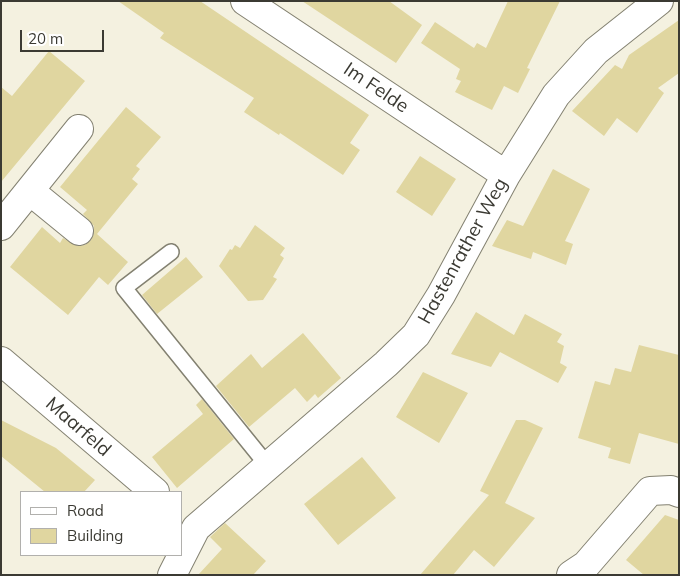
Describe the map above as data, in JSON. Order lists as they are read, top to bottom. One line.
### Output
{"streets":{"street":["Im Felde","Hastenrather Weg","Maarfeld"]},"crossings":[["Im Felde","Hastenrather Weg"]],"legend":["Road","Building"],"scale_bar":"20 m"}
